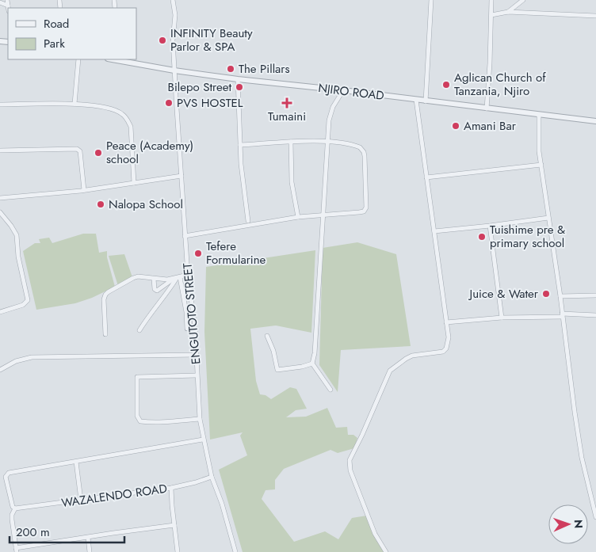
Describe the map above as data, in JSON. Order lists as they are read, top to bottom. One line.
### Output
{"streets":{"street":["NJIRO ROAD","ENGUTOTO STREET","WAZALENDO ROAD"]},"crossings":[["NJIRO ROAD","ENGUTOTO STREET"],["ENGUTOTO STREET","WAZALENDO ROAD"]],"places":{"other":["INFINITY Beauty Parlor & SPA","The Pillars","Aglican Church of Tanzania, Njiro","Bilepo Street","PVS HOSTEL","Amani Bar","Peace (Academy) school","Nalopa School","Tuishime pre & primary school","Tefere Formularine","Juice & Water"],"health":["Tumaini"]},"legend":["Road","Park"],"scale_bar":"200 m","north":"right"}
